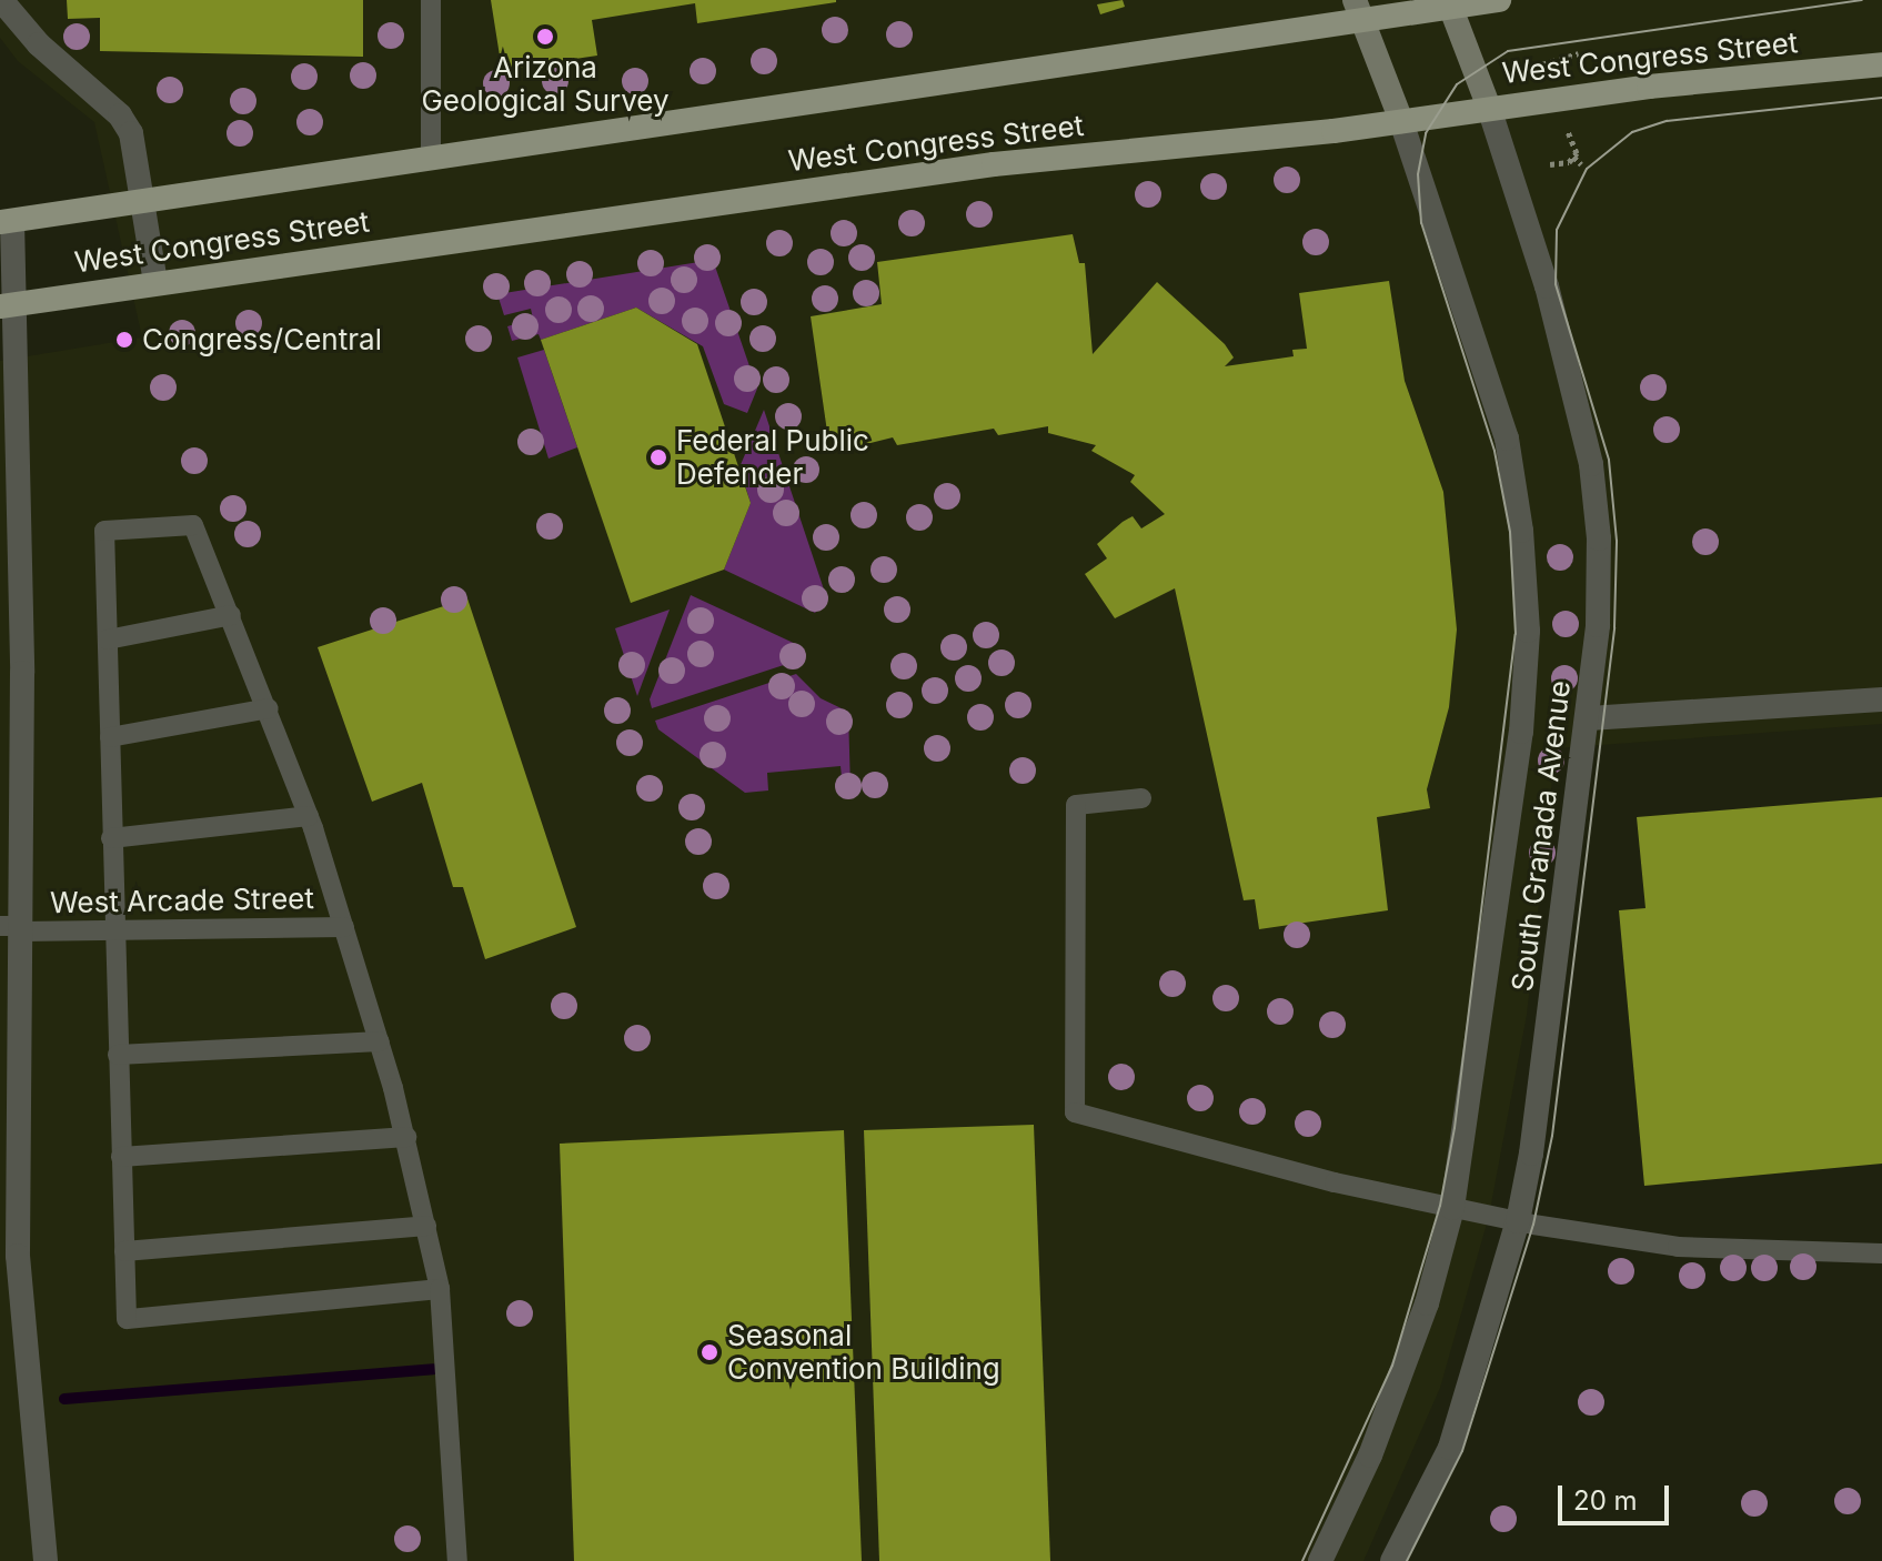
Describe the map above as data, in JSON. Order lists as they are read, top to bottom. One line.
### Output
{"streets":{"main road":["West Congress Street"],"street":["South Granada Avenue"],"lane":["West Arcade Street"]},"crossings":[["West Congress Street","South Granada Avenue"]],"places":["Arizona Geological Survey","Congress/Central","Federal Public Defender","Seasonal Convention Building"],"scale_bar":"20 m"}
